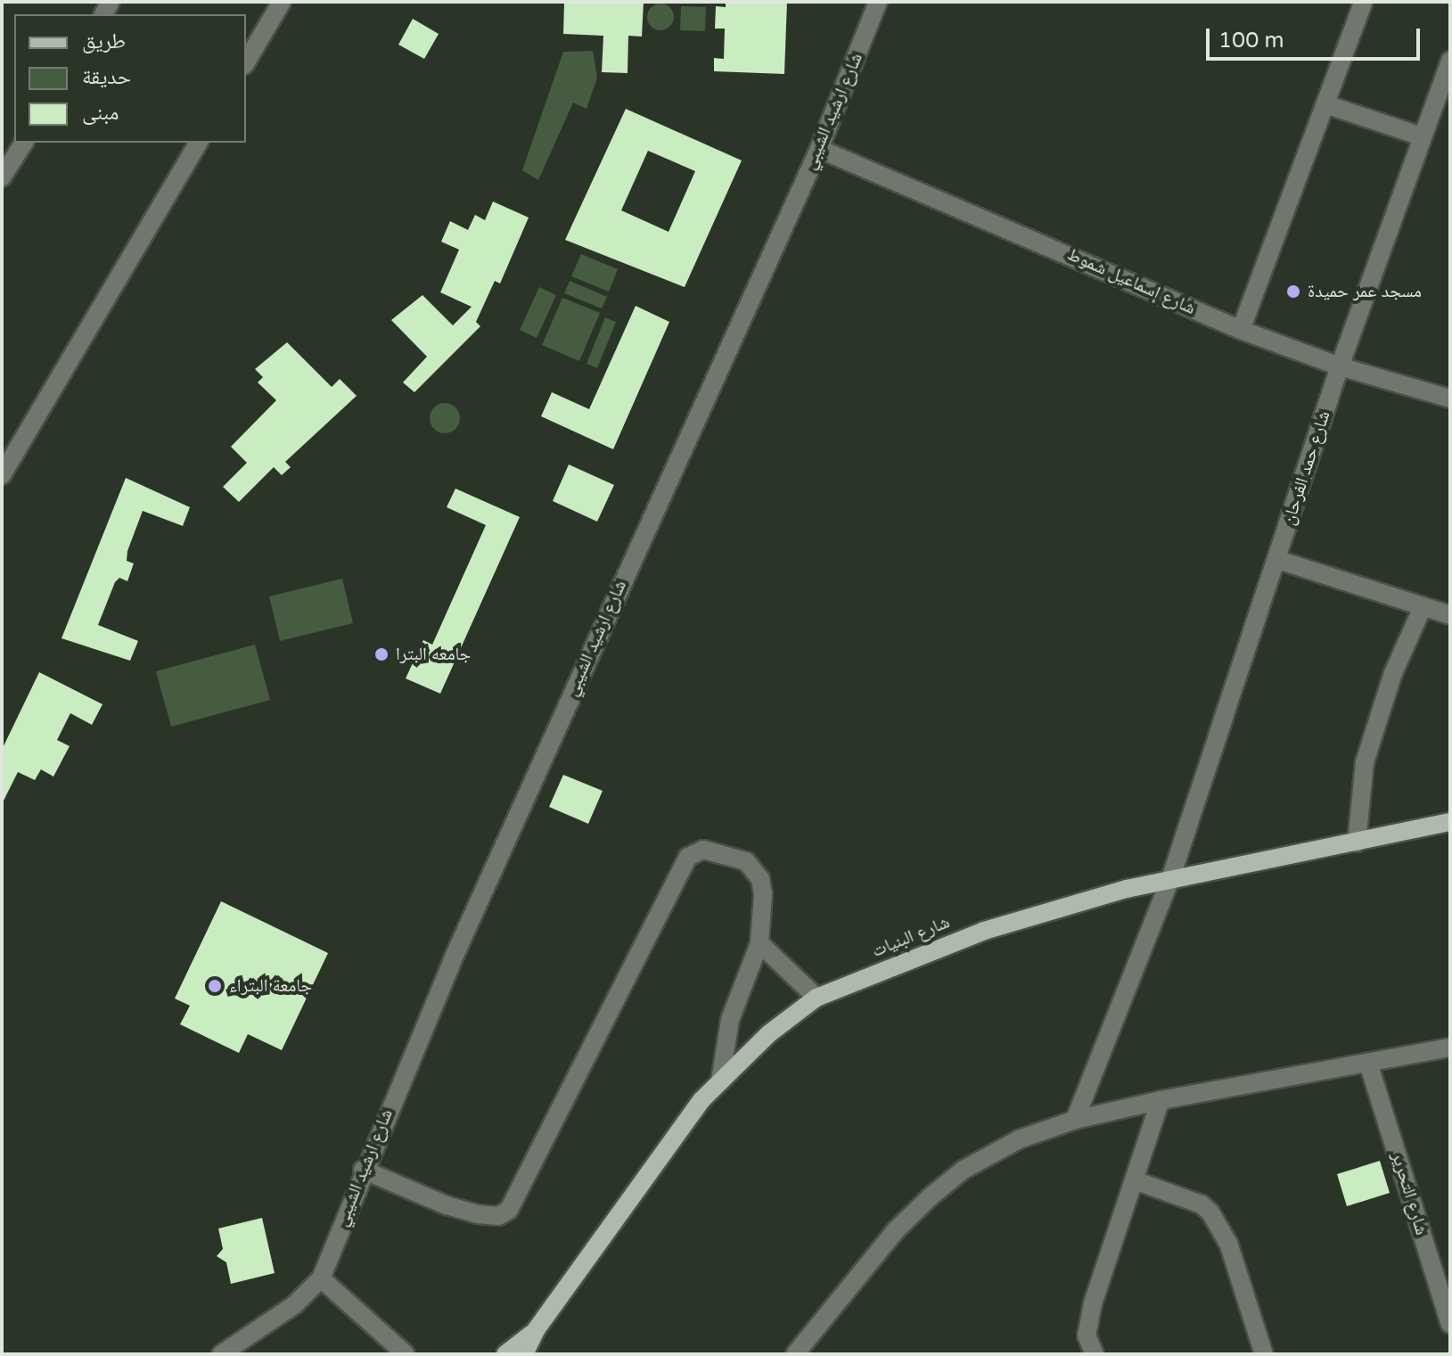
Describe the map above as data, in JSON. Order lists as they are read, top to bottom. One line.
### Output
{"streets":{"main road":["شارع البنيات"],"street":["شارع ارشيد الشيبي","شارع إسماعيل شموط","شارع حمد الفرحان","شارع التحرير"]},"crossings":[["شارع ارشيد الشيبي","شارع إسماعيل شموط"],["شارع إسماعيل شموط","شارع حمد الفرحان"],["شارع حمد الفرحان","شارع البنيات"]],"places":["مسجد عمر حميدة","جامعه البترا","جامعة البتراء"],"legend":["طريق","حديقة","مبنى"],"scale_bar":"100 m"}
